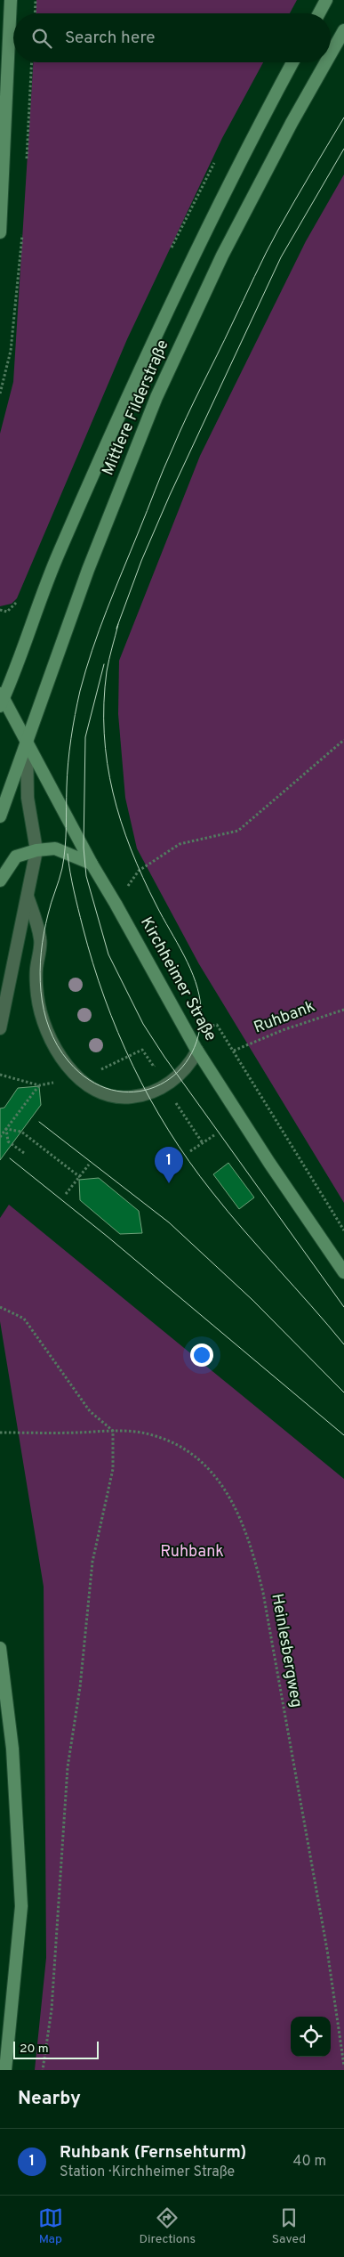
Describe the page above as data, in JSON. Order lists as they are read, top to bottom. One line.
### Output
{"streets":{"main road":["Mittlere Filderstraße","Kirchheimer Straße"],"path":["Ruhbank","Heinlesbergweg"]},"crossings":[["Mittlere Filderstraße","Kirchheimer Straße"]],"parks":["Ruhbank"],"scale_bar":"20 m","page":{"search":"Search here","pins":"1","scale":"20 m","heading":"Nearby","list":[{"mark":"1","name":"Ruhbank (Fernsehturm)","note":"Station · Kirchheimer Straße","value":"40 m"}],"nav":["Map","Directions","Saved"]}}
